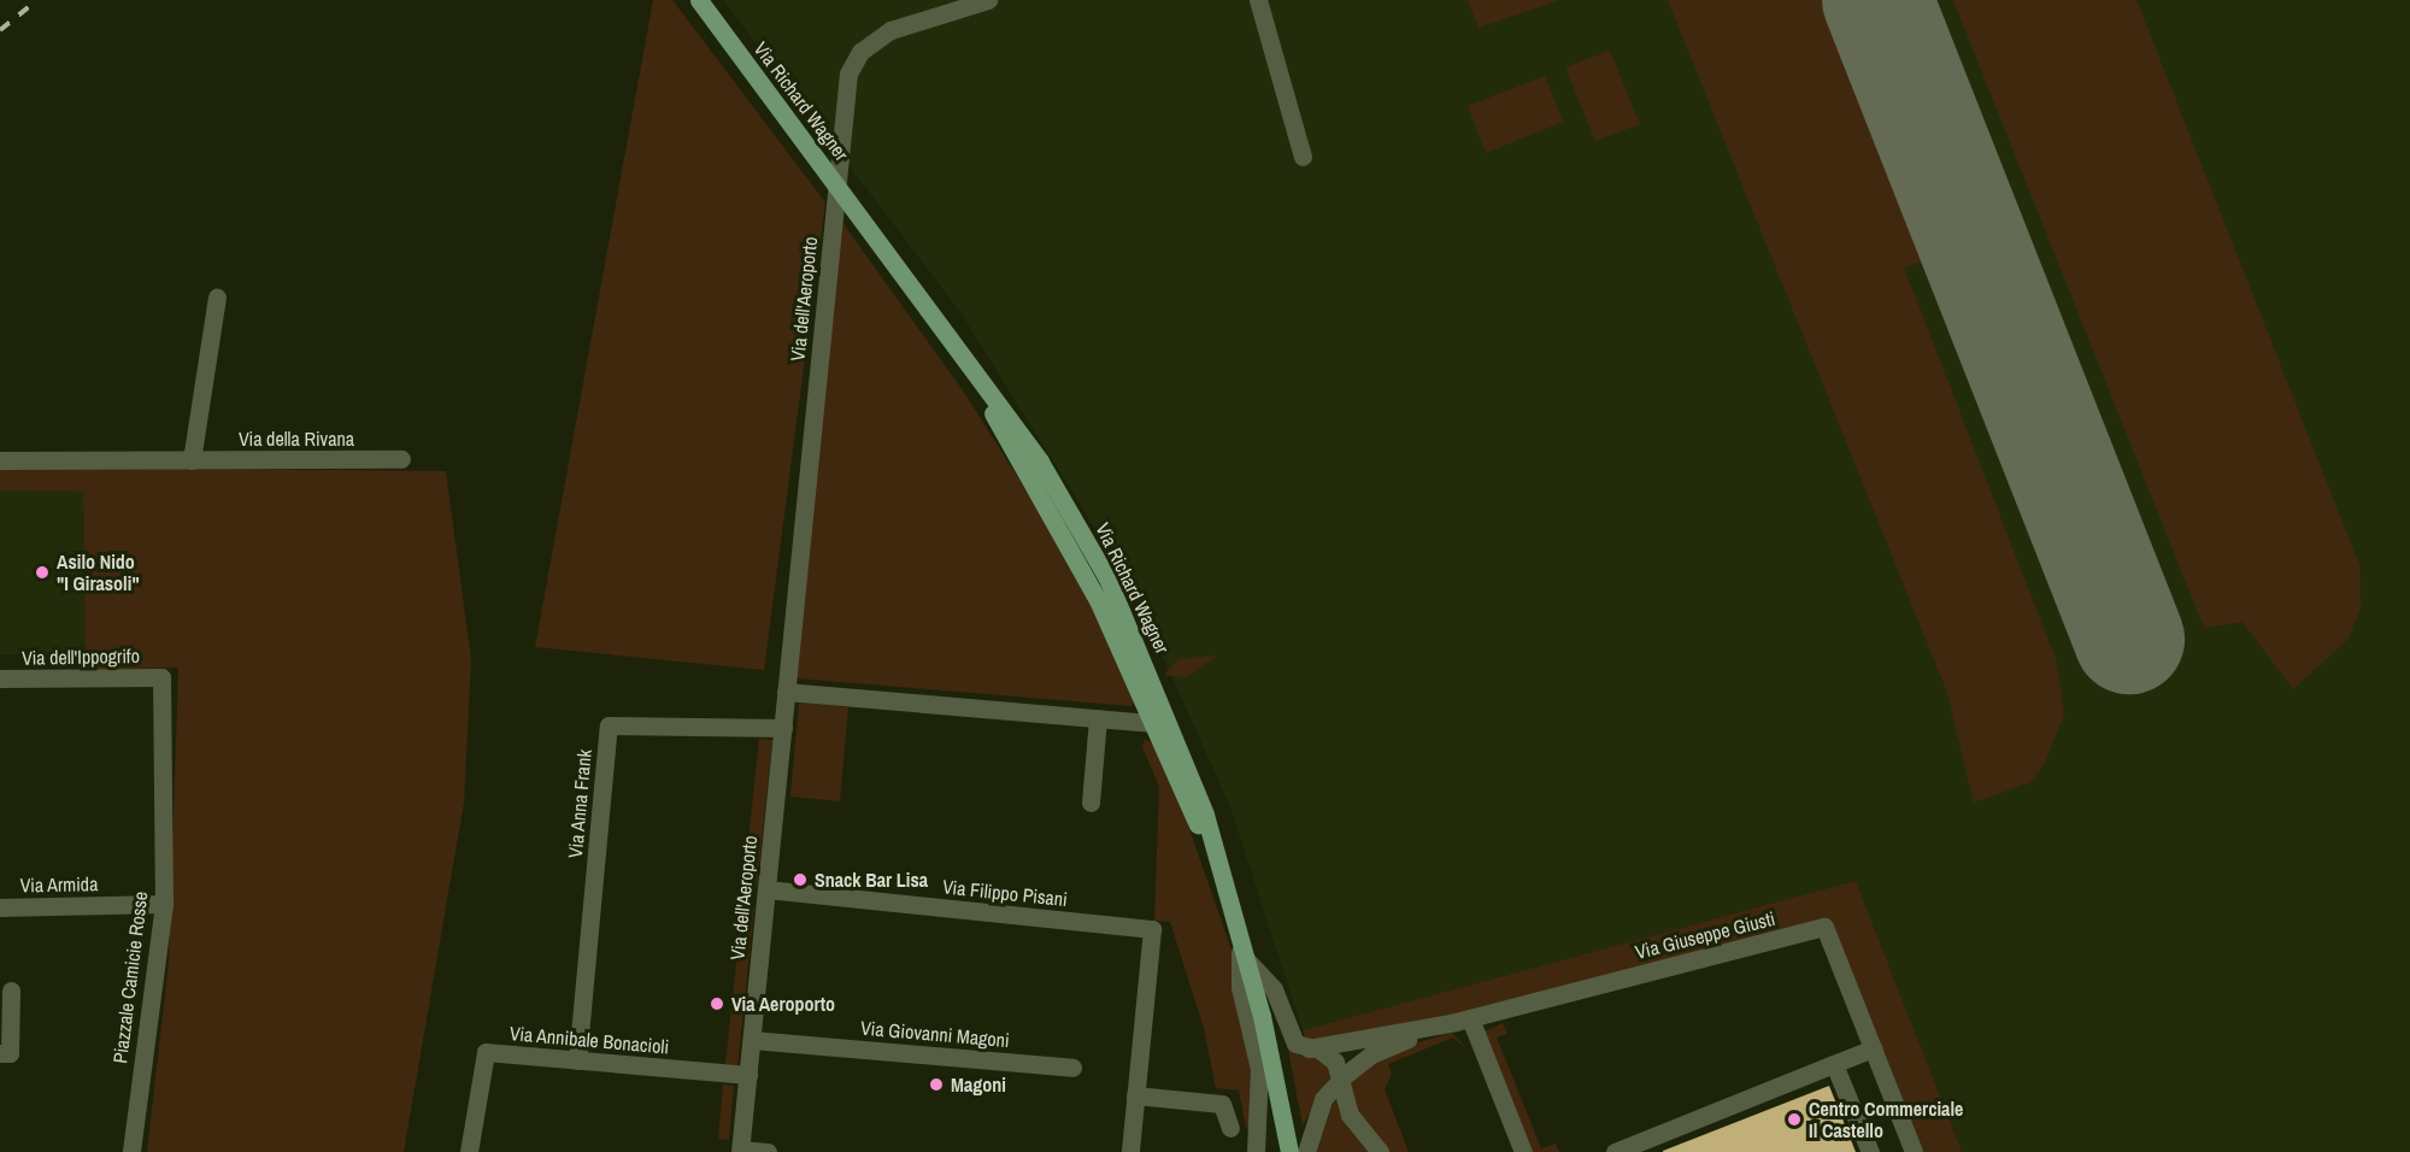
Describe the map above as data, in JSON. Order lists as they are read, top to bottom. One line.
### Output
{"streets":{"main road":["Via Richard Wagner"],"street":["Via dell'Aeroporto","Via della Rivana","Via dell'Ippogrifo","Via Anna Frank","Via Armida","Via Filippo Pisani","Via Giuseppe Giusti","Piazzale Camicie Rosse","Via Giovanni Magoni","Via Annibale Bonacioli"]},"crossings":[["Via dell'Aeroporto","Via Anna Frank"],["Via dell'Aeroporto","Via Filippo Pisani"],["Via dell'Aeroporto","Via Giovanni Magoni"],["Via dell'Aeroporto","Via Annibale Bonacioli"],["Via dell'Ippogrifo","Piazzale Camicie Rosse"],["Via Anna Frank","Via Annibale Bonacioli"],["Via Armida","Piazzale Camicie Rosse"]],"places":["Asilo Nido \"I Girasoli\"","Snack Bar Lisa","Via Aeroporto","Magoni","Centro Commerciale Il Castello"]}
